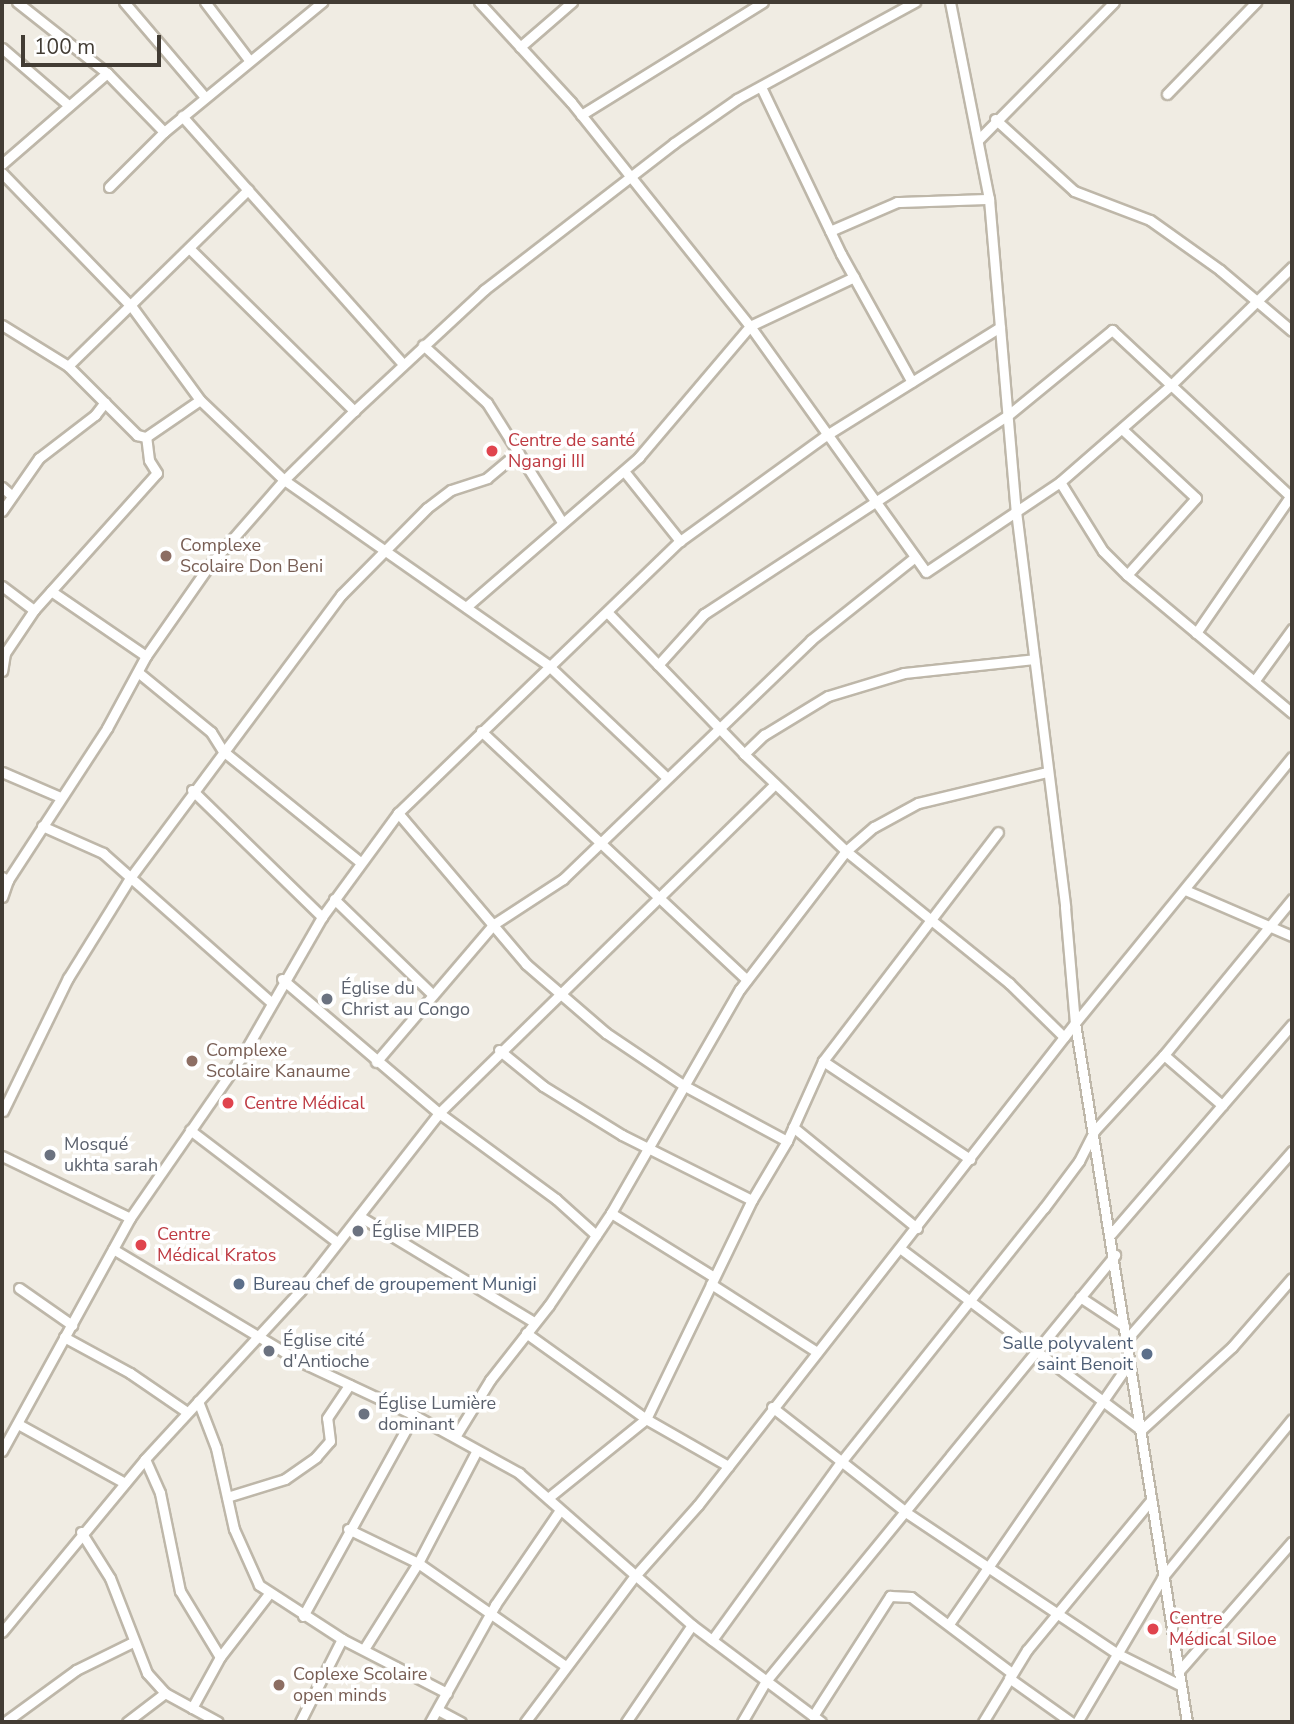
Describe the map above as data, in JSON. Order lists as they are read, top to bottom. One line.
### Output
{"places":["Centre de santé Ngangi III","Complexe Scolaire Don Beni","Église du Christ au Congo","Complexe Scolaire Kanaume","Centre Médical","Mosqué ukhta sarah","Église MIPEB","Centre Médical Kratos","Bureau chef de groupement Munigi","Église cité d'Antioche","Salle polyvalent saint Benoit","Église Lumière dominant","Centre Médical Siloe","Coplexe Scolaire open minds"],"scale_bar":"100 m"}
